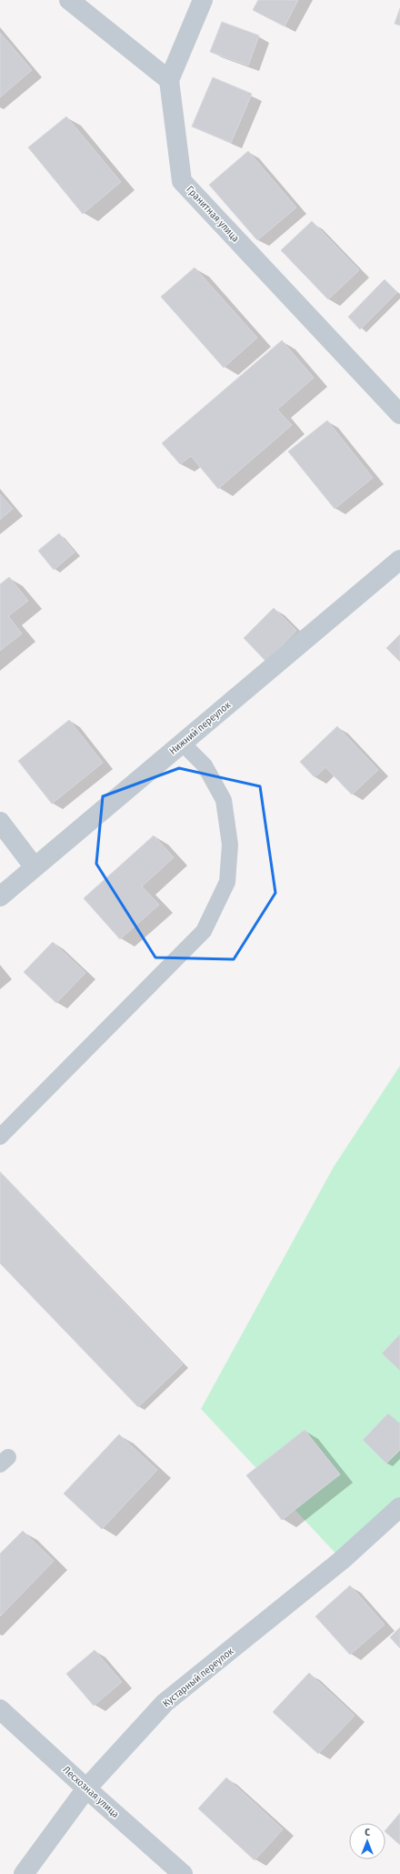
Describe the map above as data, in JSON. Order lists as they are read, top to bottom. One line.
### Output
{"streets":{"street":["Гранитная улица","Нижний переулок","Кустарный переулок","Лесхозная улица"]},"crossings":[["Кустарный переулок","Лесхозная улица"]],"north":"top"}
